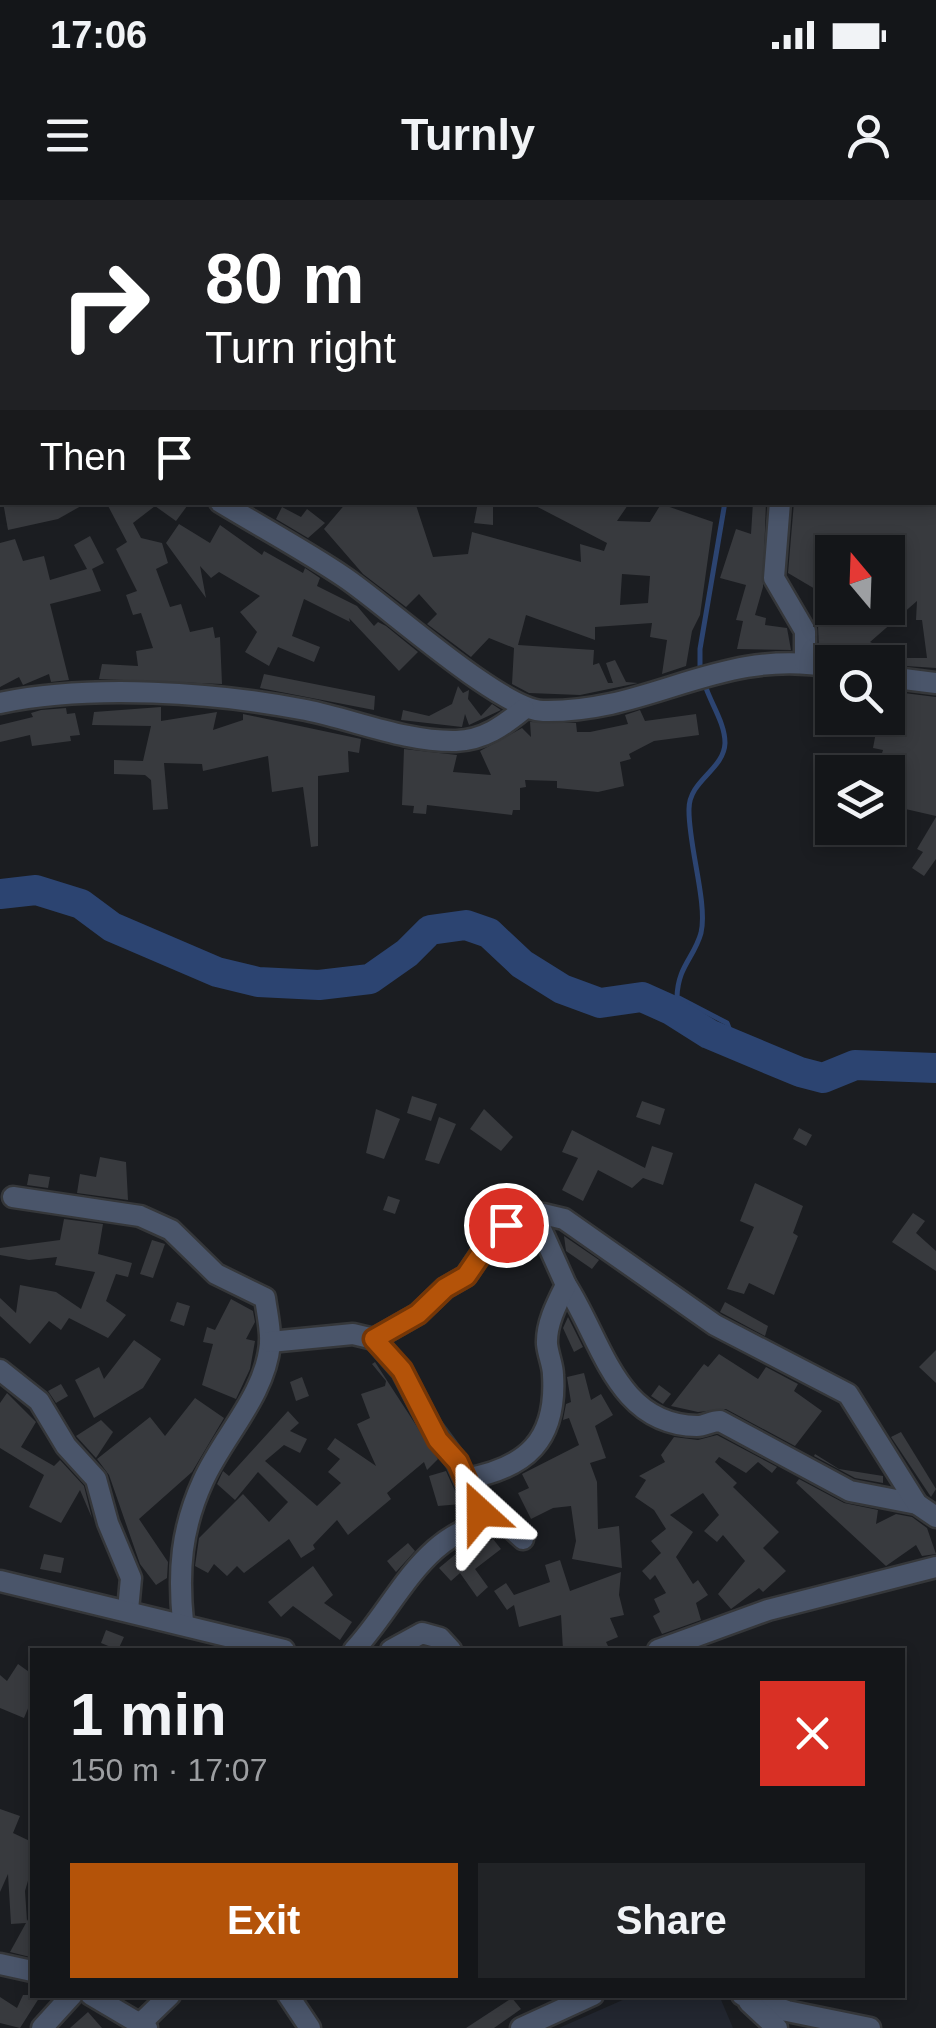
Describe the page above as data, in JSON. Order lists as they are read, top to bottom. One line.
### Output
{"north":"top","page":{"status":"17:06","header":"Turnly","turn":["80 m","Turn right"],"then":"Then","heading":["1 min","150 m · 17:07"],"buttons":["Exit","Share"]}}
